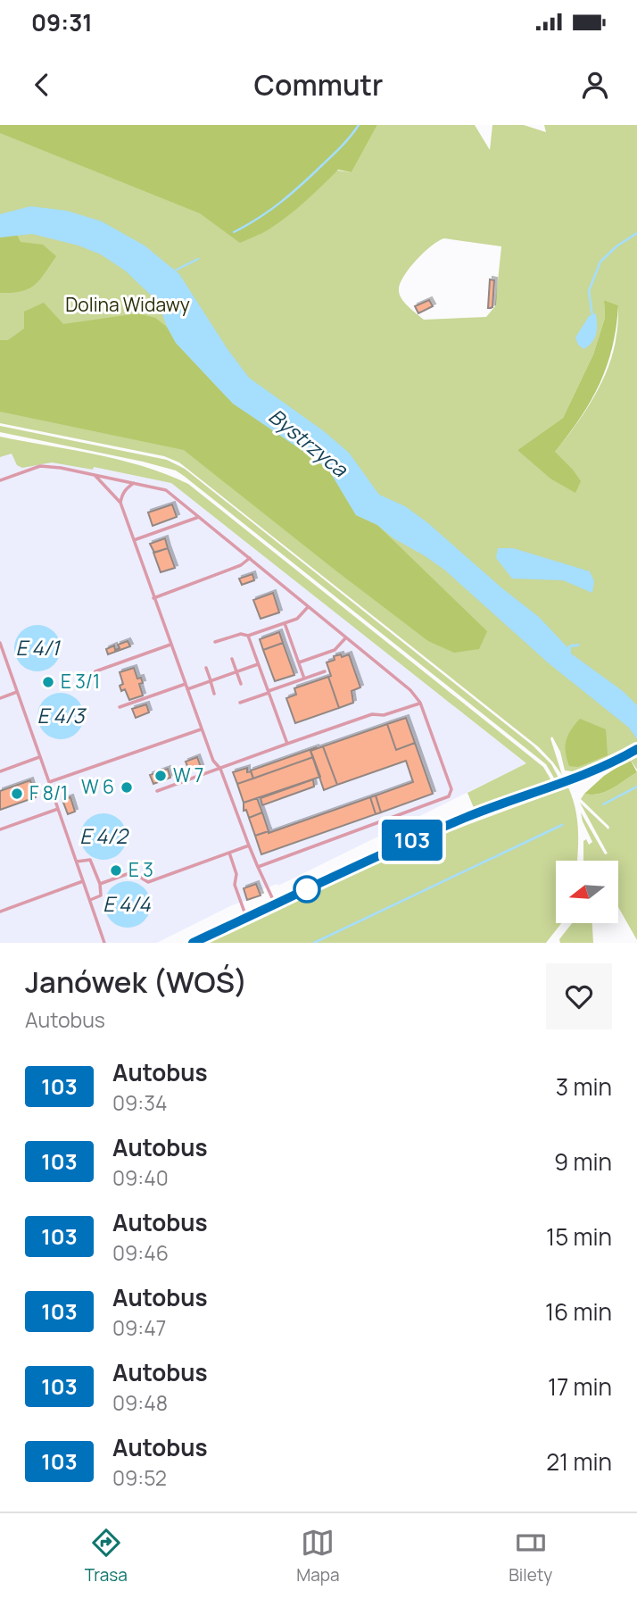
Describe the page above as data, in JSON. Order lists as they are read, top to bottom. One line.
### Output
{"water":["Bystrzyca","E 4/1","E 4/3","E 4/2","E 4/4"],"parks":["Dolina Widawy"],"places":["E 3/1","W 7","W 6","F 8/1","E 3"],"lines":["bus line 103"],"north":"left","page":{"status":"09:31","header":"Commutr","on_map":"103","heading":["Janówek (WOŚ)","Autobus"],"list":[{"mark":"103","name":"Autobus","note":"09:34","value":"3 min"},{"mark":"103","name":"Autobus","note":"09:40","value":"9 min"},{"mark":"103","name":"Autobus","note":"09:46","value":"15 min"},{"mark":"103","name":"Autobus","note":"09:47","value":"16 min"},{"mark":"103","name":"Autobus","note":"09:48","value":"17 min"},{"mark":"103","name":"Autobus","note":"09:52","value":"21 min"}],"tabs":["Trasa","Mapa","Bilety"]}}
